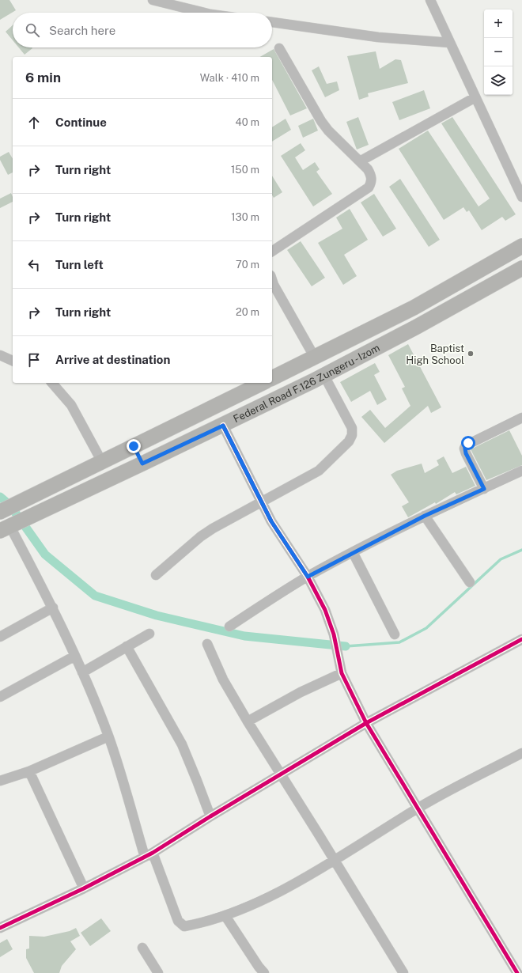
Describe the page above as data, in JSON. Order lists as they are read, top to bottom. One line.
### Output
{"streets":{"main road":["Federal Road F.126 Zungeru - Izom"]},"places":["Baptist High School"],"page":{"map_buttons":["+","−"],"search":"Search here","heading":["6 min","Walk · 410 m"],"list":[["Continue","40 m"],["Turn right","150 m"],["Turn right","130 m"],["Turn left","70 m"],["Turn right","20 m"],"Arrive at destination"]}}
